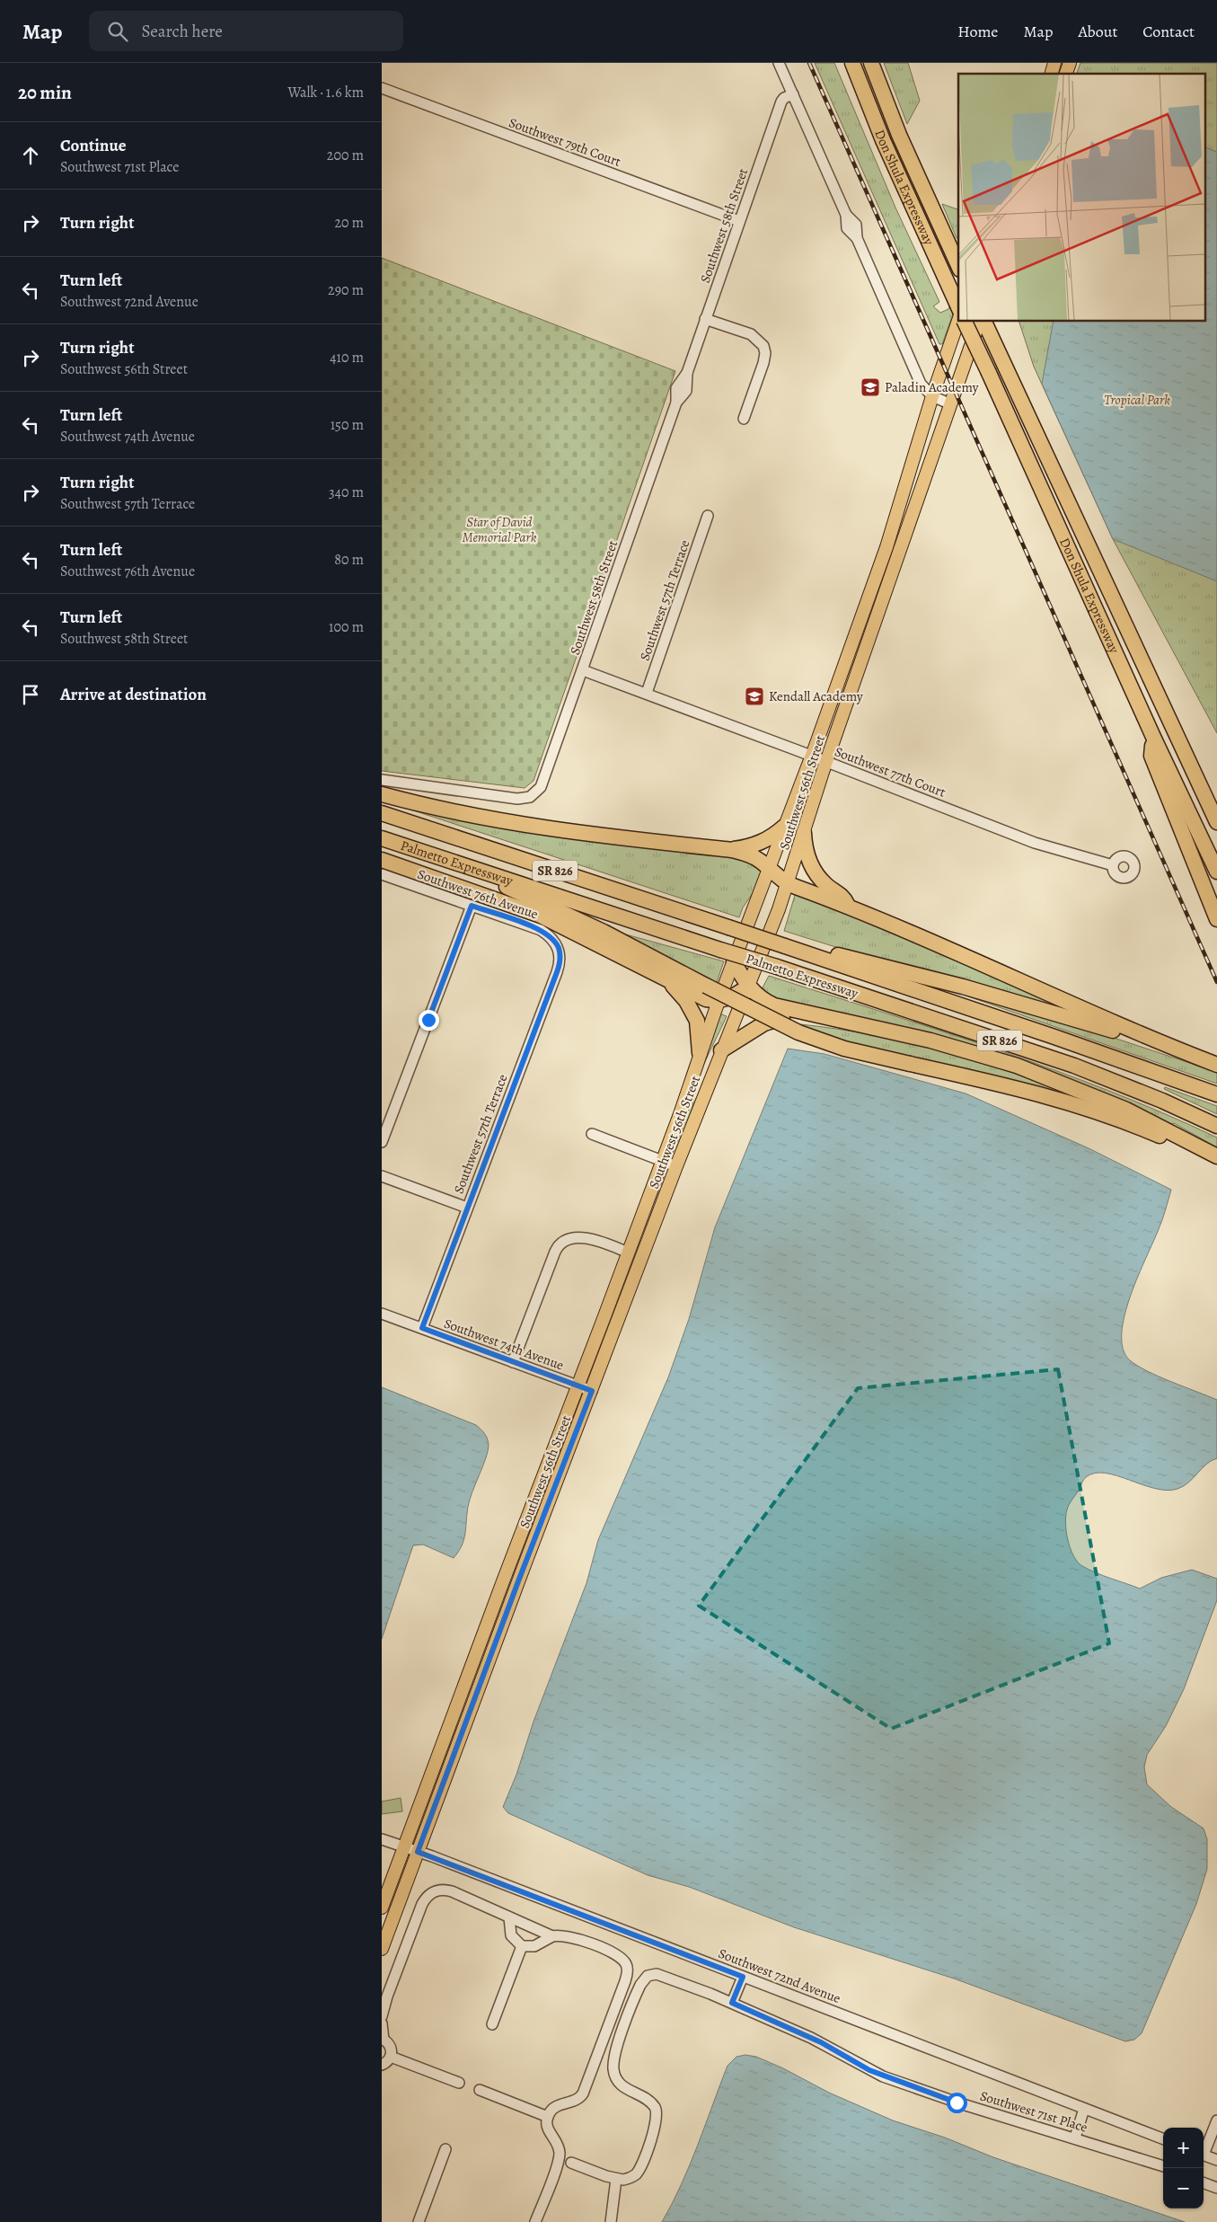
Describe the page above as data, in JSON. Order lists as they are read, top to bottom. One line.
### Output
{"streets":{"highway":["Don Shula Expressway","Palmetto Expressway","SR 826"],"main road":["Southwest 56th Street"],"street":["Southwest 79th Court","Southwest 58th Street","Southwest 57th Terrace","Southwest 77th Court","Southwest 76th Avenue","Southwest 74th Avenue","Southwest 72nd Avenue","Southwest 71st Place"]},"crossings":[["Southwest 79th Court","Southwest 58th Street"],["Southwest 58th Street","Southwest 77th Court"],["Southwest 57th Terrace","Southwest 77th Court"],["Southwest 57th Terrace","Southwest 76th Avenue"],["Southwest 57th Terrace","Southwest 74th Avenue"],["Southwest 77th Court","Southwest 56th Street"],["Southwest 56th Street","Southwest 74th Avenue"],["Southwest 56th Street","Southwest 72nd Avenue"]],"parks":["Tropical Park","Star of David Memorial Park"],"places":{"school or university":["Paladin Academy","Kendall Academy"]},"page":{"header":"Map","search":"Search here","nav":["Home","Map","About","Contact"],"heading":["20 min","Walk · 1.6 km"],"list":[["Continue","Southwest 71st Place","200 m"],["Turn right","20 m"],["Turn left","Southwest 72nd Avenue","290 m"],["Turn right","Southwest 56th Street","410 m"],["Turn left","Southwest 74th Avenue","150 m"],["Turn right","Southwest 57th Terrace","340 m"],["Turn left","Southwest 76th Avenue","80 m"],["Turn left","Southwest 58th Street","100 m"],"Arrive at destination"],"map_buttons":["+","−"]}}
